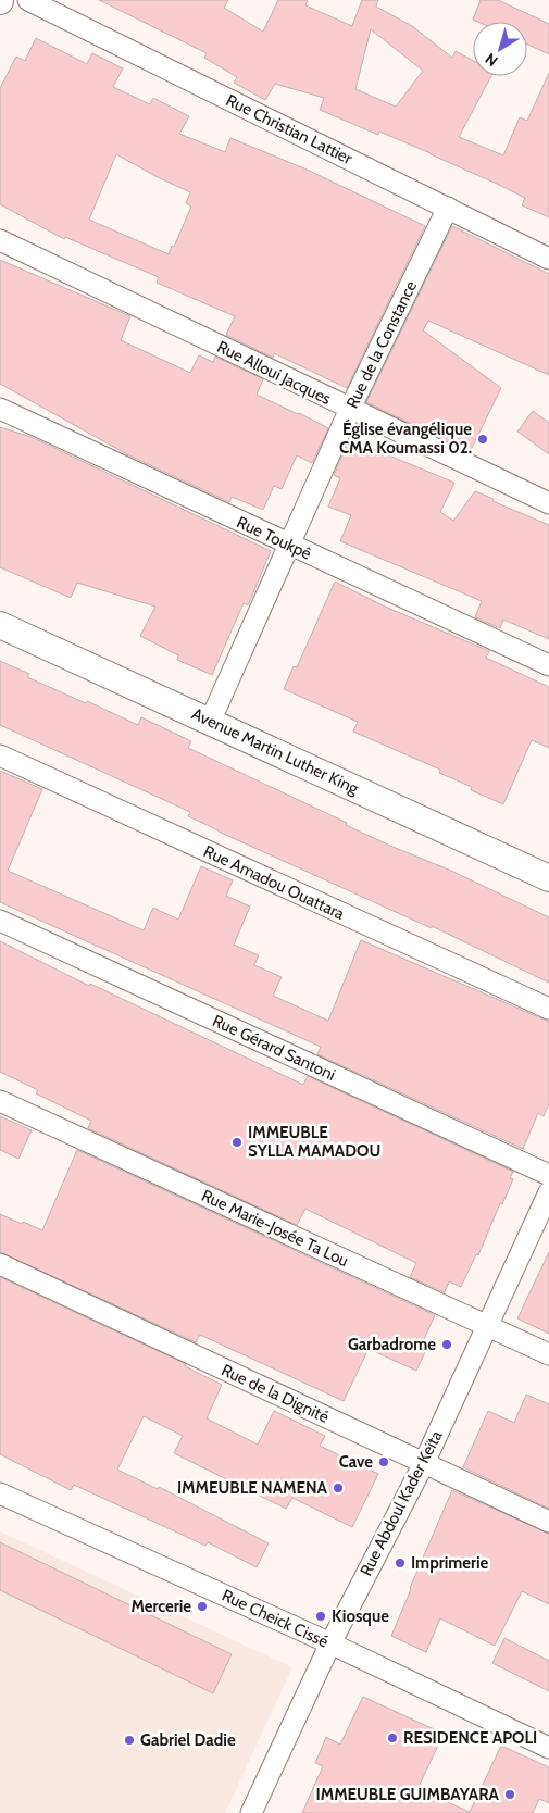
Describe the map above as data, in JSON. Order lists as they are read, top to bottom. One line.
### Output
{"streets":{"street":["Rue Christian Lattier","Rue de la Constance","Rue Alloui Jacques","Rue Toukpê","Avenue Martin Luther King","Rue Amadou Ouattara","Rue Gérard Santoni","Rue Marie-Josée Ta Lou","Rue de la Dignité","Rue Abdoul Kader Keïta","Rue Cheick Cissé"]},"crossings":[["Rue Christian Lattier","Rue de la Constance"],["Rue de la Constance","Rue Alloui Jacques"],["Rue de la Constance","Rue Toukpê"],["Rue de la Constance","Avenue Martin Luther King"],["Rue Marie-Josée Ta Lou","Rue Abdoul Kader Keïta"],["Rue de la Dignité","Rue Abdoul Kader Keïta"],["Rue Abdoul Kader Keïta","Rue Cheick Cissé"]],"places":["Église évangélique CMA Koumassi 02.","IMMEUBLE SYLLA MAMADOU","Garbadrome","Cave","IMMEUBLE NAMENA","Imprimerie","Mercerie","Kiosque","RESIDENCE APOLI","Gabriel Dadie","IMMEUBLE GUIMBAYARA"],"north":"bottom left"}
